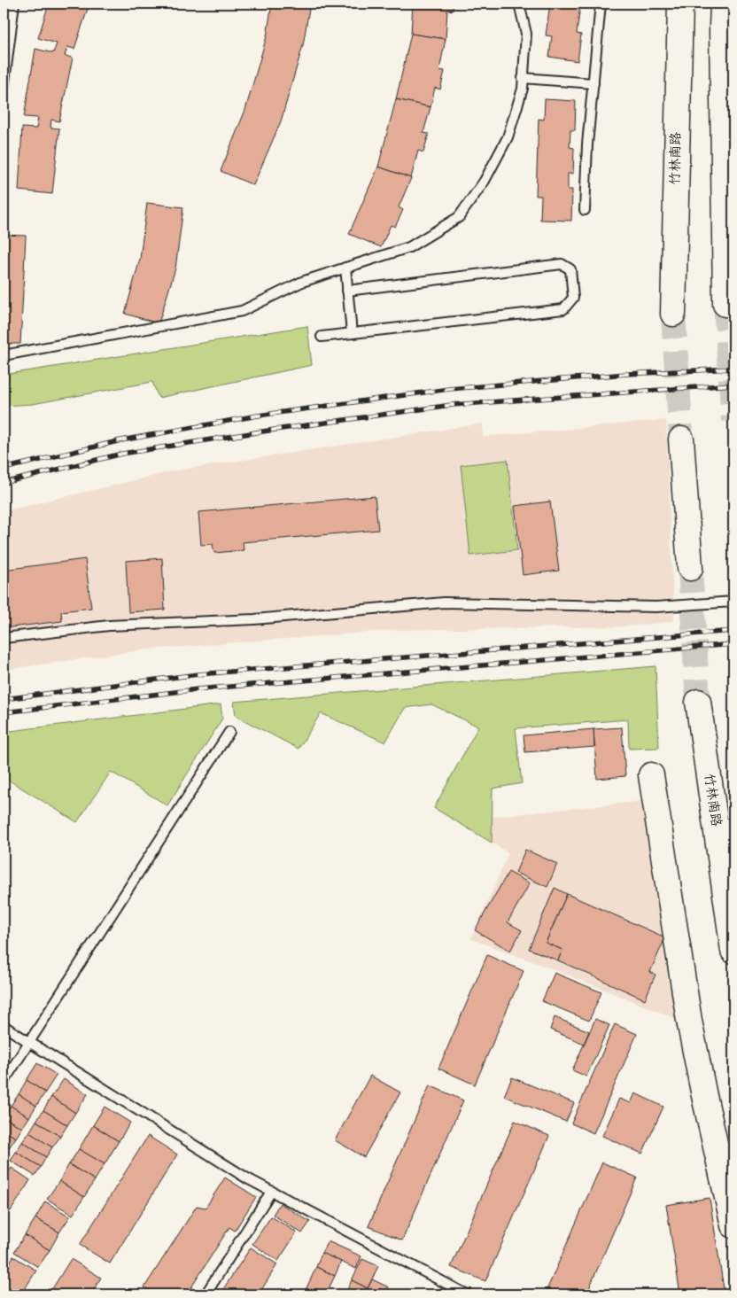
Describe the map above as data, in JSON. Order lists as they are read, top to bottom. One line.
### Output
{"streets":{"main road":["竹林南路"]}}
